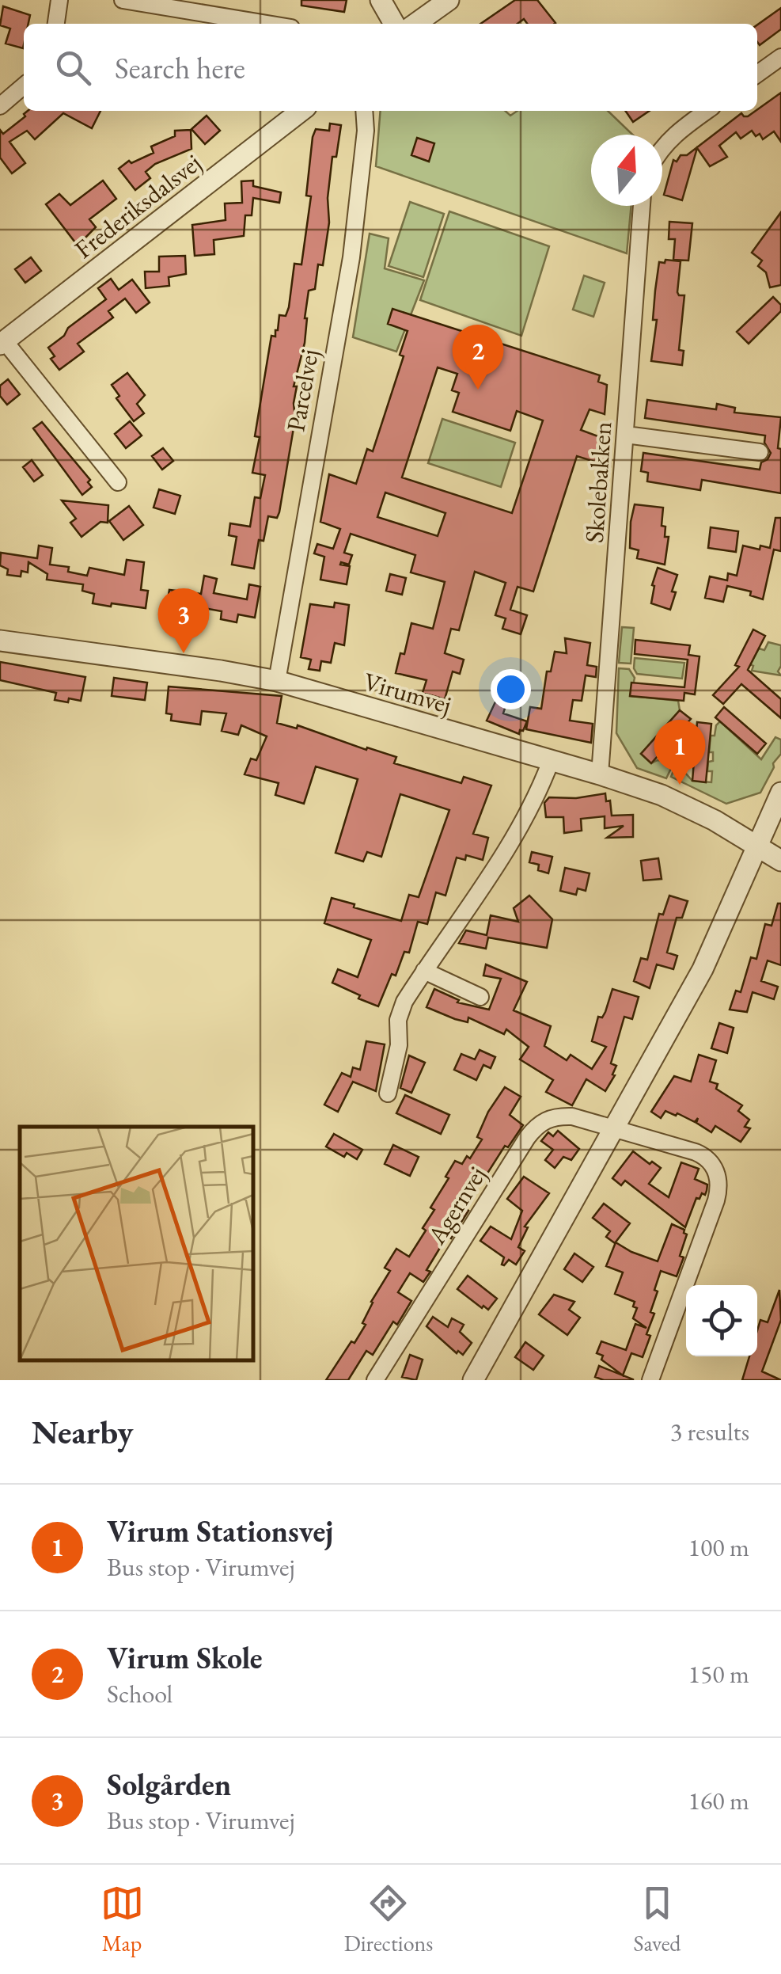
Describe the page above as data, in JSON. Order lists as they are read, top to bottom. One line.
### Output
{"streets":{"street":["Frederiksdalsvej","Parcelvej","Skolebakken","Virumvej","Agernvej"]},"crossings":[["Parcelvej","Virumvej"],["Skolebakken","Virumvej"]],"north":"top","page":{"search":"Search here","pins":["2","3","1"],"heading":["Nearby","3 results"],"list":[{"mark":"1","name":"Virum Stationsvej","note":"Bus stop · Virumvej","value":"100 m"},{"mark":"2","name":"Virum Skole","note":"School","value":"150 m"},{"mark":"3","name":"Solgården","note":"Bus stop · Virumvej","value":"160 m"}],"nav":["Map","Directions","Saved"]}}
